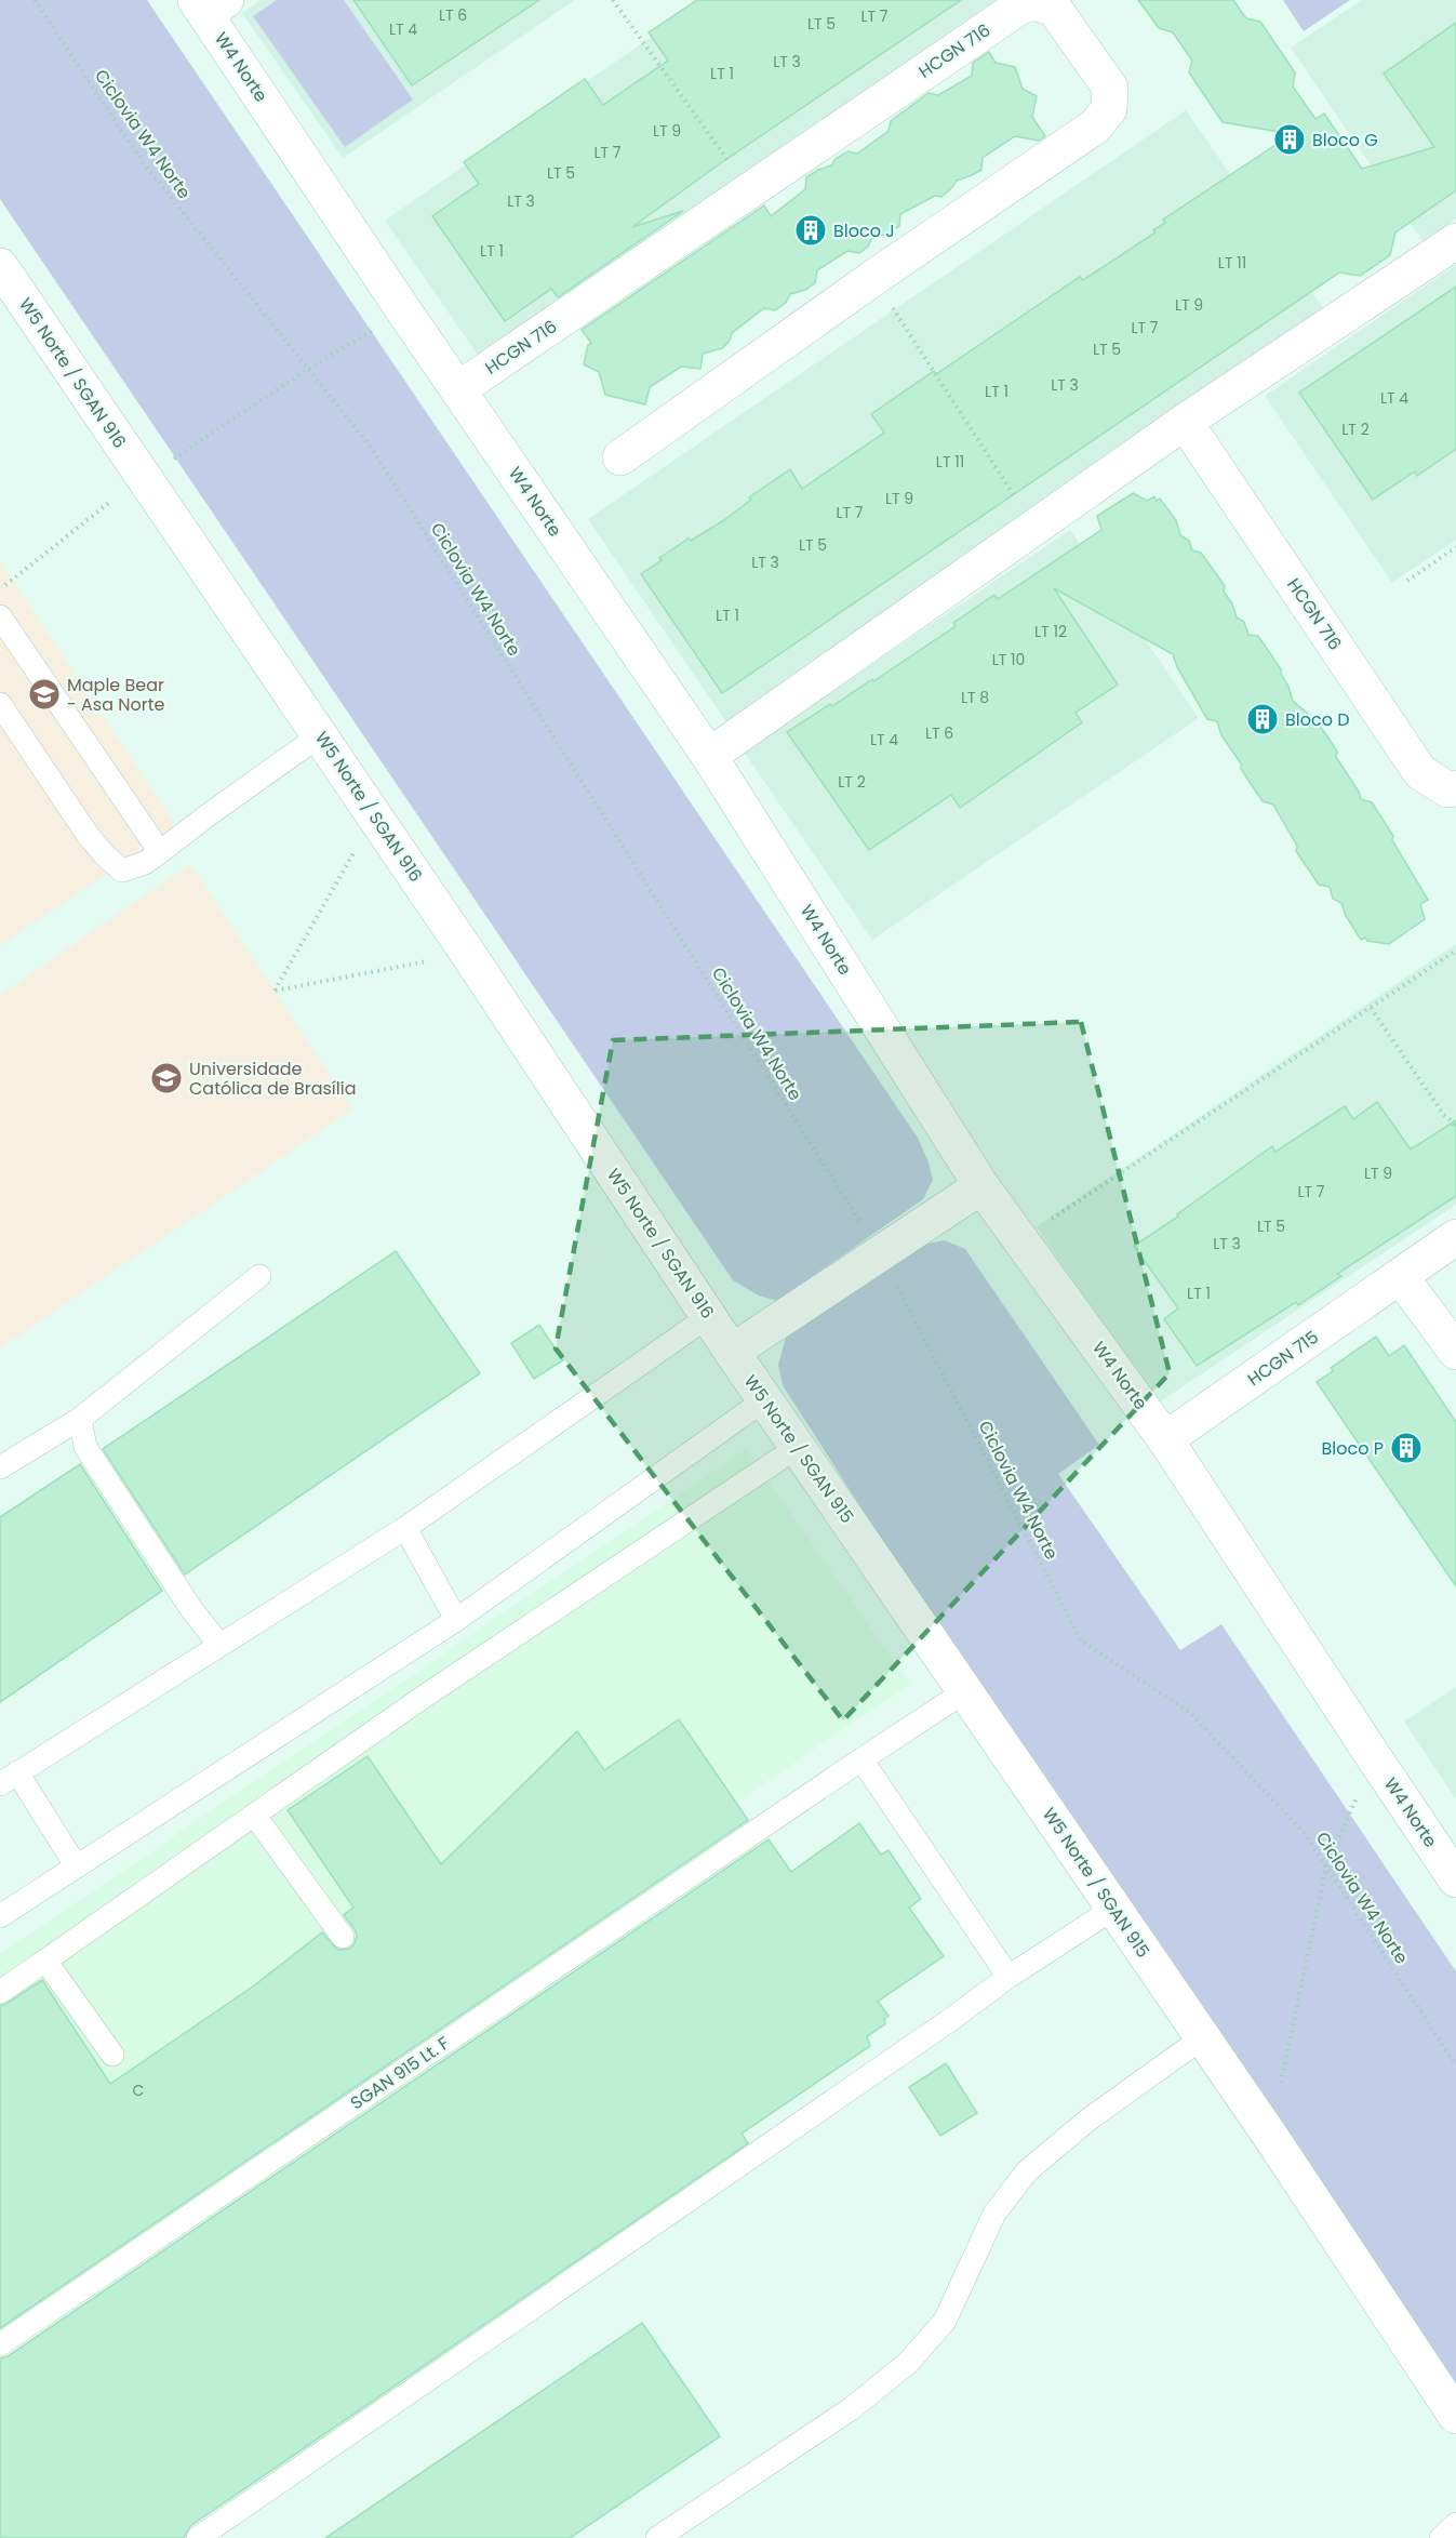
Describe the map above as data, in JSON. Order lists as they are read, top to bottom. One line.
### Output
{"streets":{"main road":["HCGN 716","W4 Norte","W5 Norte / SGAN 916","HCGN 715","W5 Norte / SGAN 915"],"lane":["SGAN 915 Lt. F"],"path":["Ciclovia W4 Norte"]},"crossings":[["HCGN 716","W4 Norte"],["W4 Norte","HCGN 715"],["W5 Norte / SGAN 916","W5 Norte / SGAN 915"],["W5 Norte / SGAN 915","SGAN 915 Lt. F"]],"places":{"building":["Bloco G","Bloco J","Bloco D","Bloco P"],"school or university":["Maple Bear - Asa Norte","Universidade Católica de Brasília"]},"house_numbers":["LT 6","LT 7","LT 5","LT 4","LT 3","LT 1","LT 9","LT 7","LT 5","LT 3","LT 1","LT 11","LT 9","LT 7","LT 5","LT 3","LT 1","LT 4","LT 2","LT 11","LT 9","LT 7","LT 5","LT 3","LT 1","LT 12","LT 10","LT 8","LT 6","LT 4","LT 2","LT 9","LT 7","LT 5","LT 3","LT 1","C"]}
